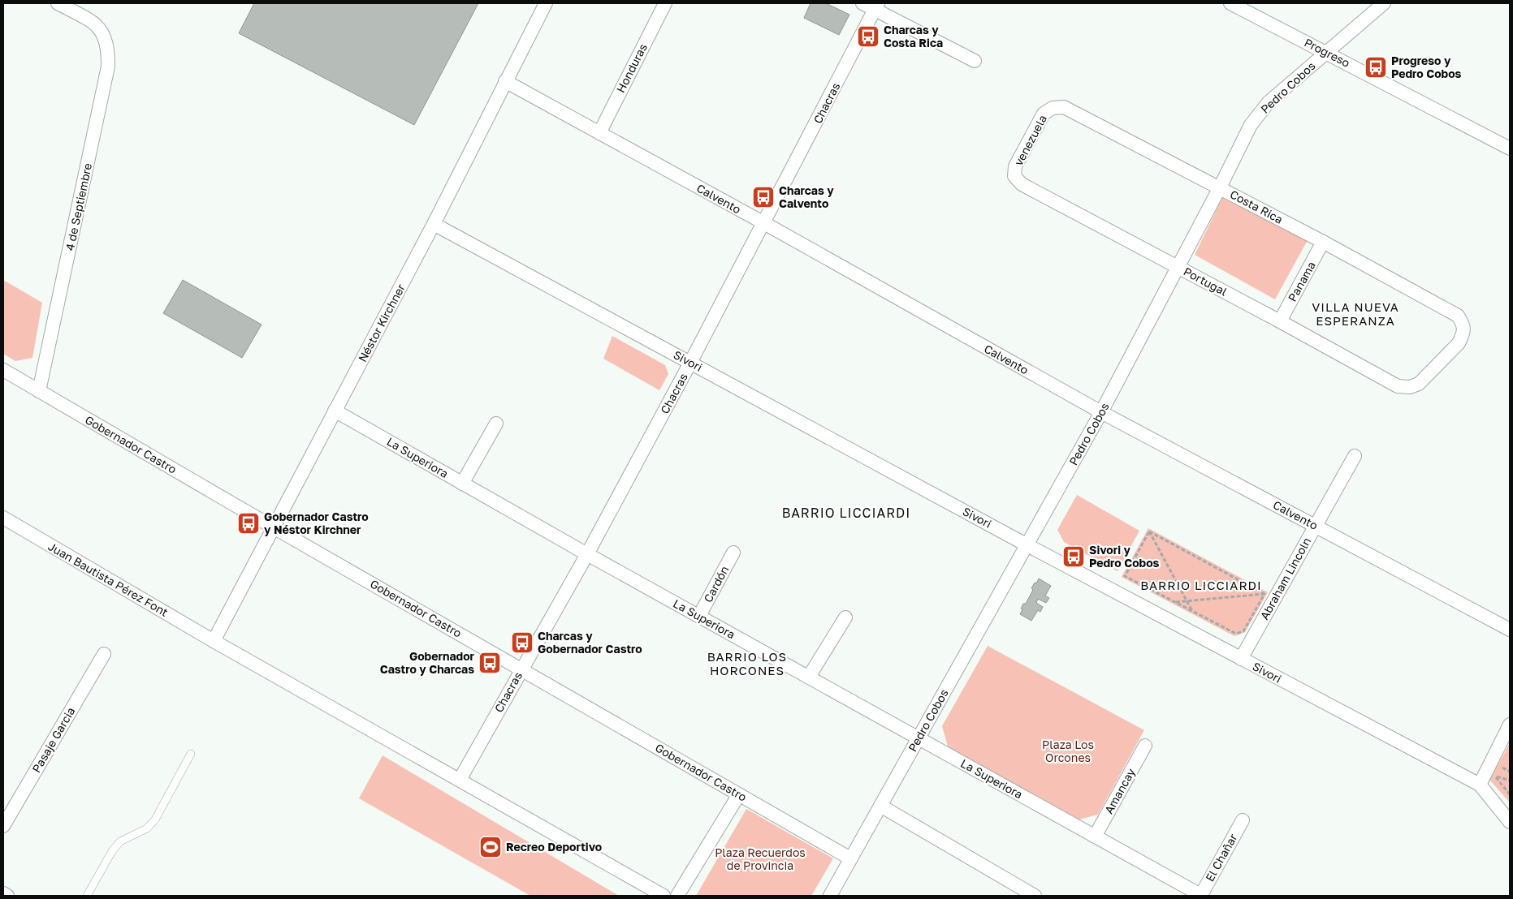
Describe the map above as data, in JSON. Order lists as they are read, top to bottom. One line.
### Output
{"streets":{"street":["Progreso","Honduras","Pedro Cobos","Chacras","venezuela","Calvento","4 de Septiembre","Costa Rica","Portugal","Panama","Néstor Kirchner","Sivori","Gobernador Castro","La Superiora","Abraham Lincoln","Juan Bautista Pérez Font","Cardón","Pasaje Garcia","Amancay","El Chañar"]},"crossings":[["Progreso","Pedro Cobos"],["Honduras","Calvento"],["Pedro Cobos","Calvento"],["Pedro Cobos","Costa Rica"],["Pedro Cobos","Portugal"],["Pedro Cobos","Sivori"],["Pedro Cobos","Gobernador Castro"],["Pedro Cobos","La Superiora"],["Chacras","Calvento"],["Chacras","Sivori"],["Chacras","Gobernador Castro"],["Chacras","La Superiora"],["Chacras","Juan Bautista Pérez Font"],["venezuela","Costa Rica"],["venezuela","Portugal"],["Calvento","Néstor Kirchner"],["Calvento","Abraham Lincoln"],["4 de Septiembre","Gobernador Castro"],["Costa Rica","Portugal"],["Costa Rica","Panama"],["Portugal","Panama"],["Néstor Kirchner","Sivori"],["Néstor Kirchner","Gobernador Castro"],["Néstor Kirchner","La Superiora"],["Néstor Kirchner","Juan Bautista Pérez Font"],["Sivori","Abraham Lincoln"],["La Superiora","Cardón"],["La Superiora","Amancay"],["La Superiora","El Chañar"]],"districts":["VILLA NUEVA ESPERANZA","BARRIO LICCIARDI","BARRIO LICCIARDI","BARRIO LOS HORCONES"],"parks":["Plaza Los Orcones","Plaza Recuerdos de Provincia"],"places":{"bus stop":["Charcas y Costa Rica","Progreso y Pedro Cobos","Charcas y Calvento","Gobernador Castro y Néstor Kirchner","Sivori y Pedro Cobos","Charcas y Gobernador Castro","Gobernador Castro y Charcas"],"sports":["Recreo Deportivo"]}}
